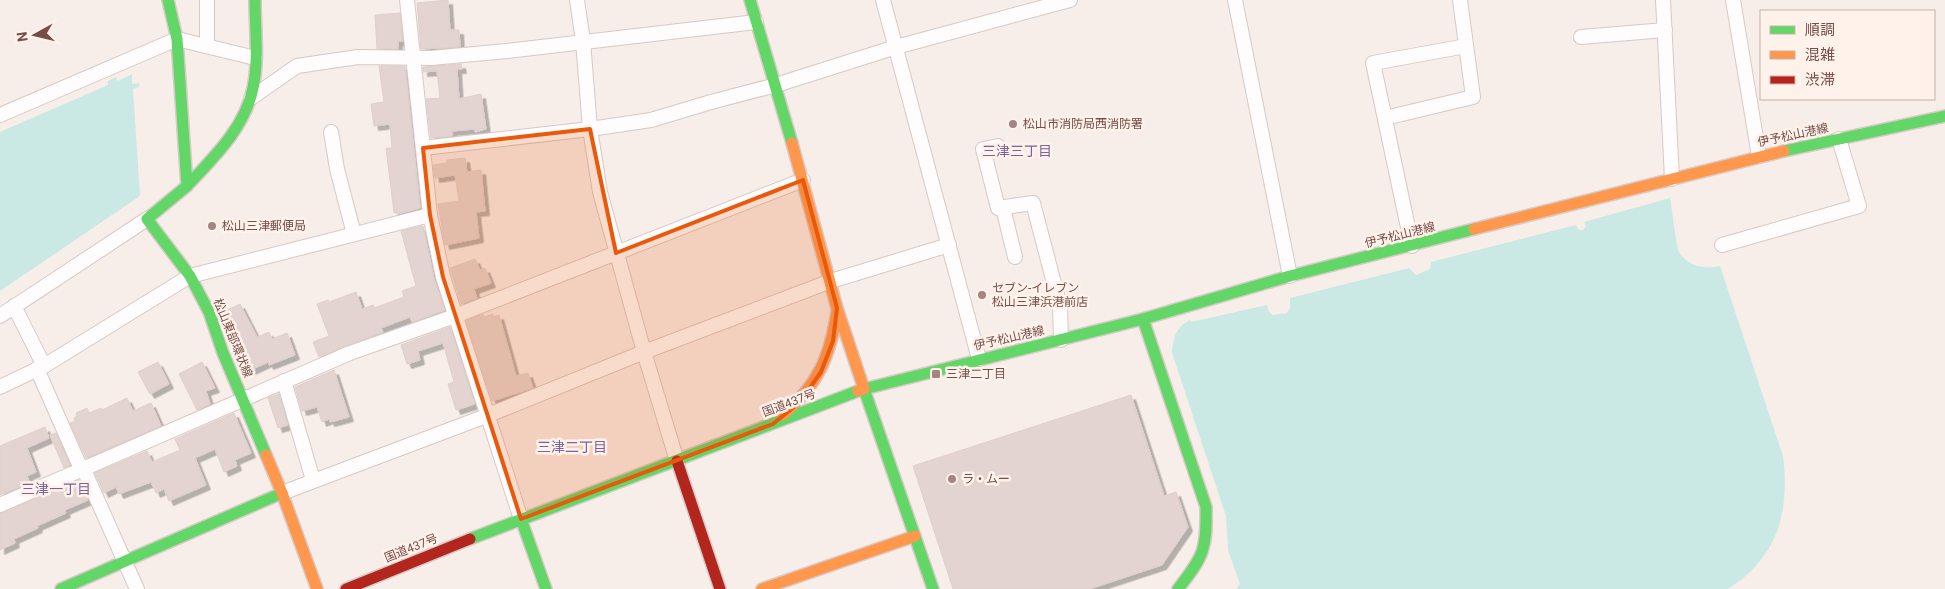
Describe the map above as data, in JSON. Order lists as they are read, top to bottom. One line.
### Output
{"streets":{"main road":["伊予松山港線","松山東部環状線","国道437号"]},"crossings":[["伊予松山港線","国道437号"]],"districts":["三津三丁目","三津二丁目","三津一丁目"],"places":{"other":["松山市消防局西消防署","松山三津郵便局","セブン-イレブン 松山三津浜港前店","ラ・ムー"],"transit":["三津二丁目"]},"legend":["順調","混雑","渋滞"],"north":"left"}
